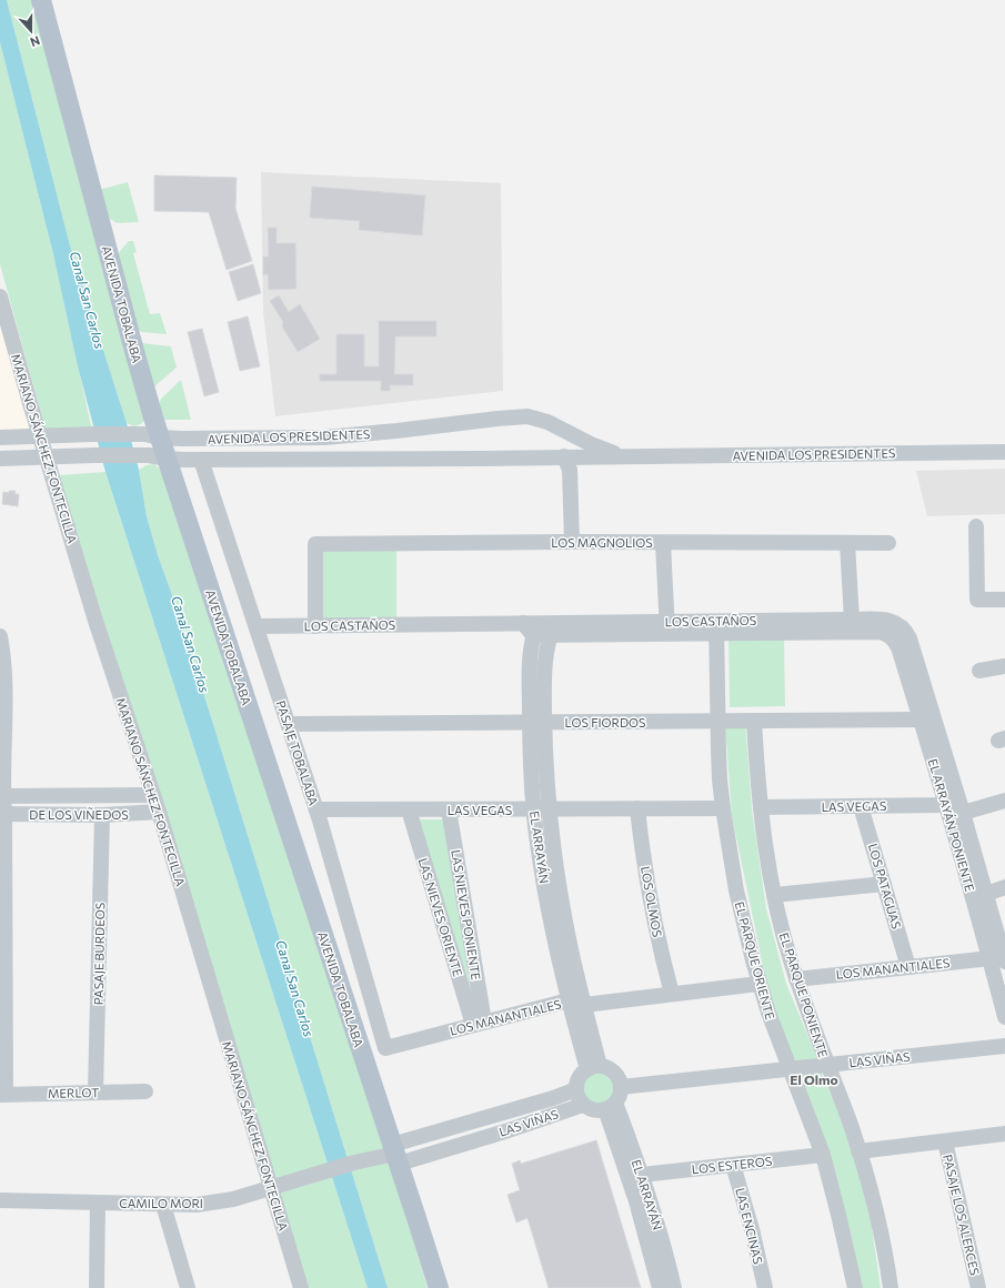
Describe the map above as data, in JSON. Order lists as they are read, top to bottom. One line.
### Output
{"streets":{"main road":["AVENIDA TOBALABA"],"street":["AVENIDA LOS PRESIDENTES","MARIANO SÁNCHEZ FONTECILLA","LOS MAGNOLIOS","LOS CASTAÑOS","LOS FIORDOS","PASAJE TOBALABA","LAS VEGAS","DE LOS VIÑEDOS","EL ARRAYÁN PONIENTE","EL ARRAYÁN","LOS PATAGUAS","LOS OLMOS","LAS NIEVES PONIENTE","LAS NIEVES ORIENTE","PASAJE BURDEOS","EL PARQUE ORIENTE","LOS MANANTIALES","EL PARQUE PONIENTE","LAS VIÑAS","MERLOT","LOS ESTEROS","CAMILO MORI","PASAJE LOS ALERCES","LAS ENCINAS"]},"crossings":[["AVENIDA TOBALABA","AVENIDA LOS PRESIDENTES"],["AVENIDA TOBALABA","LAS VIÑAS"],["AVENIDA TOBALABA","CAMILO MORI"],["AVENIDA LOS PRESIDENTES","MARIANO SÁNCHEZ FONTECILLA"],["AVENIDA LOS PRESIDENTES","PASAJE TOBALABA"],["MARIANO SÁNCHEZ FONTECILLA","DE LOS VIÑEDOS"],["MARIANO SÁNCHEZ FONTECILLA","CAMILO MORI"],["LOS MAGNOLIOS","LOS CASTAÑOS"],["LOS CASTAÑOS","PASAJE TOBALABA"],["LOS CASTAÑOS","EL ARRAYÁN PONIENTE"],["LOS CASTAÑOS","EL ARRAYÁN"],["LOS CASTAÑOS","EL PARQUE ORIENTE"],["LOS FIORDOS","PASAJE TOBALABA"],["LOS FIORDOS","EL ARRAYÁN PONIENTE"],["LOS FIORDOS","EL ARRAYÁN"],["LOS FIORDOS","EL PARQUE ORIENTE"],["LOS FIORDOS","EL PARQUE PONIENTE"],["PASAJE TOBALABA","LAS VEGAS"],["PASAJE TOBALABA","LOS MANANTIALES"],["LAS VEGAS","EL ARRAYÁN PONIENTE"],["LAS VEGAS","EL ARRAYÁN"],["LAS VEGAS","LOS PATAGUAS"],["LAS VEGAS","LOS OLMOS"],["LAS VEGAS","LAS NIEVES PONIENTE"],["LAS VEGAS","LAS NIEVES ORIENTE"],["LAS VEGAS","EL PARQUE ORIENTE"],["LAS VEGAS","EL PARQUE PONIENTE"],["DE LOS VIÑEDOS","PASAJE BURDEOS"],["EL ARRAYÁN PONIENTE","LOS MANANTIALES"],["EL ARRAYÁN","LOS MANANTIALES"],["EL ARRAYÁN","LAS VIÑAS"],["EL ARRAYÁN","LOS ESTEROS"],["LOS PATAGUAS","LOS MANANTIALES"],["LOS OLMOS","LOS MANANTIALES"],["LAS NIEVES PONIENTE","LAS NIEVES ORIENTE"],["LAS NIEVES PONIENTE","LOS MANANTIALES"],["LAS NIEVES ORIENTE","LOS MANANTIALES"],["PASAJE BURDEOS","MERLOT"],["EL PARQUE ORIENTE","LOS MANANTIALES"],["EL PARQUE ORIENTE","LAS VIÑAS"],["EL PARQUE ORIENTE","LOS ESTEROS"],["LOS MANANTIALES","EL PARQUE PONIENTE"],["EL PARQUE PONIENTE","LAS VIÑAS"],["LAS VIÑAS","CAMILO MORI"],["LOS ESTEROS","LAS ENCINAS"]],"districts":["El Olmo"],"water":["Canal San Carlos"],"north":"bottom"}
